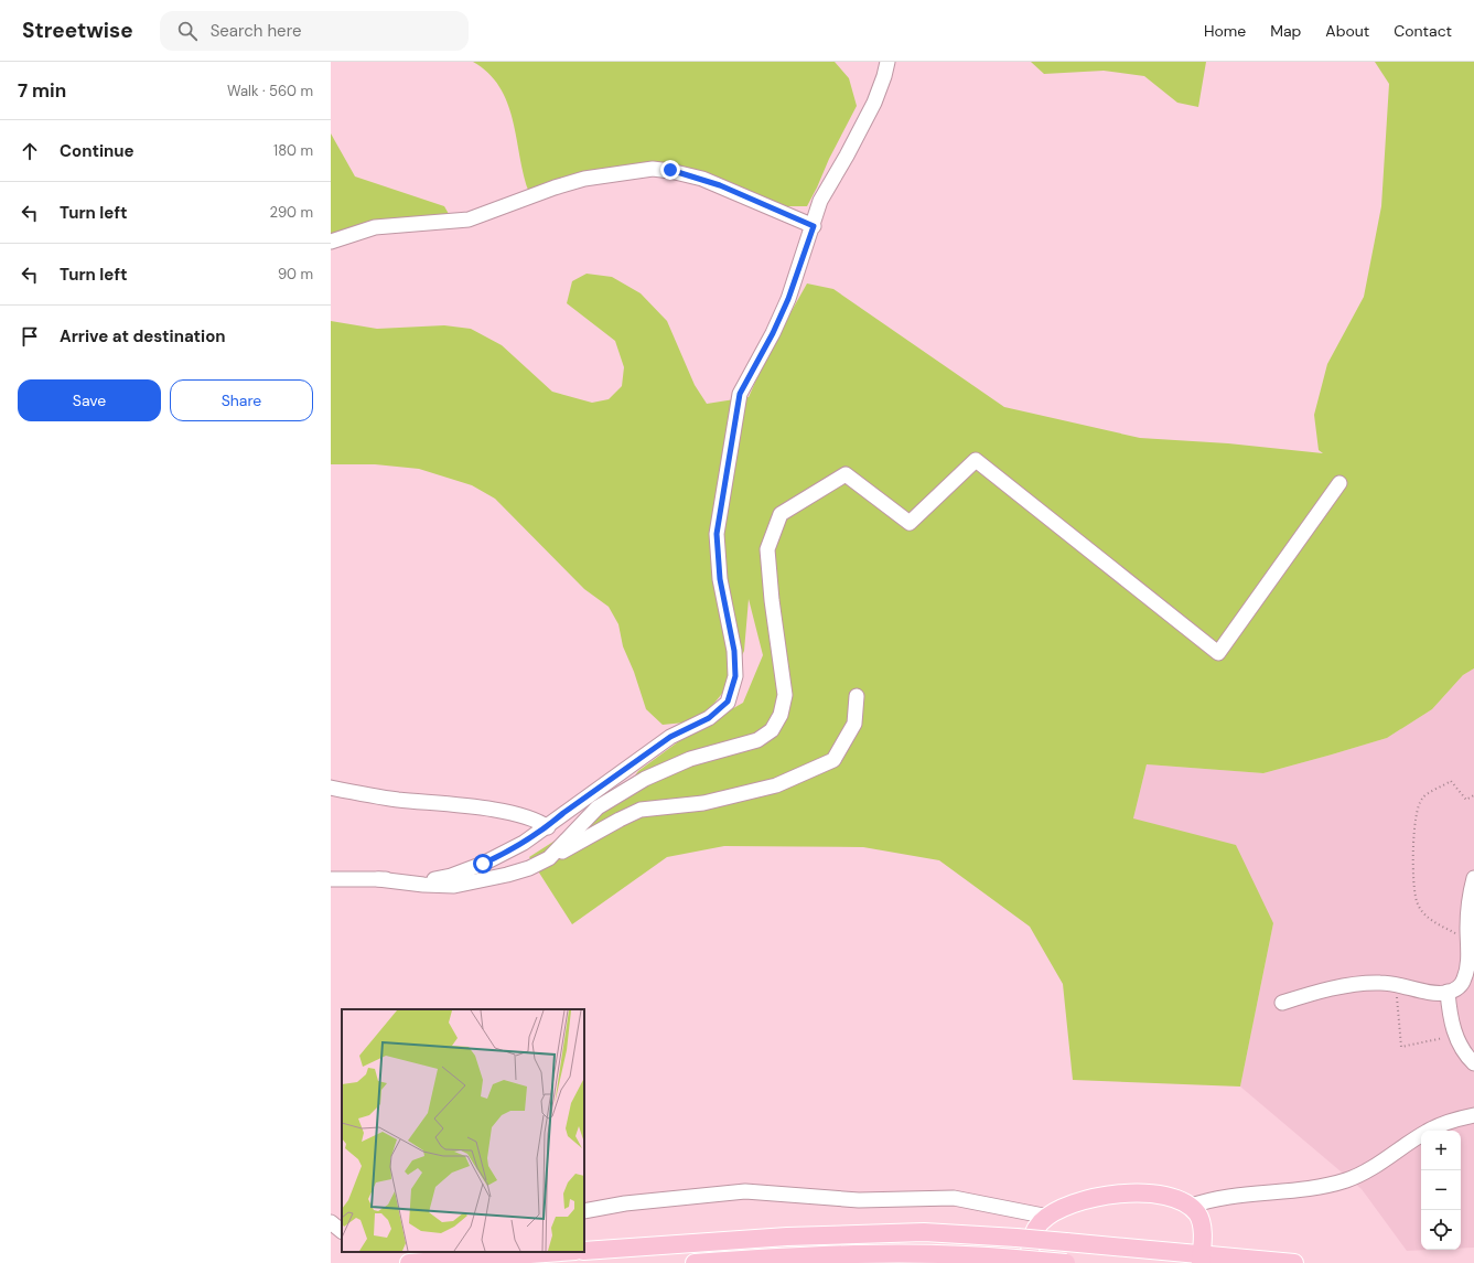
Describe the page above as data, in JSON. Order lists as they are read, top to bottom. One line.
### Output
{"page":{"header":"Streetwise","search":"Search here","nav":["Home","Map","About","Contact"],"heading":["7 min","Walk · 560 m"],"list":[["Continue","180 m"],["Turn left","290 m"],["Turn left","90 m"],"Arrive at destination"],"buttons":["Save","Share"],"map_buttons":["+","−"]}}
